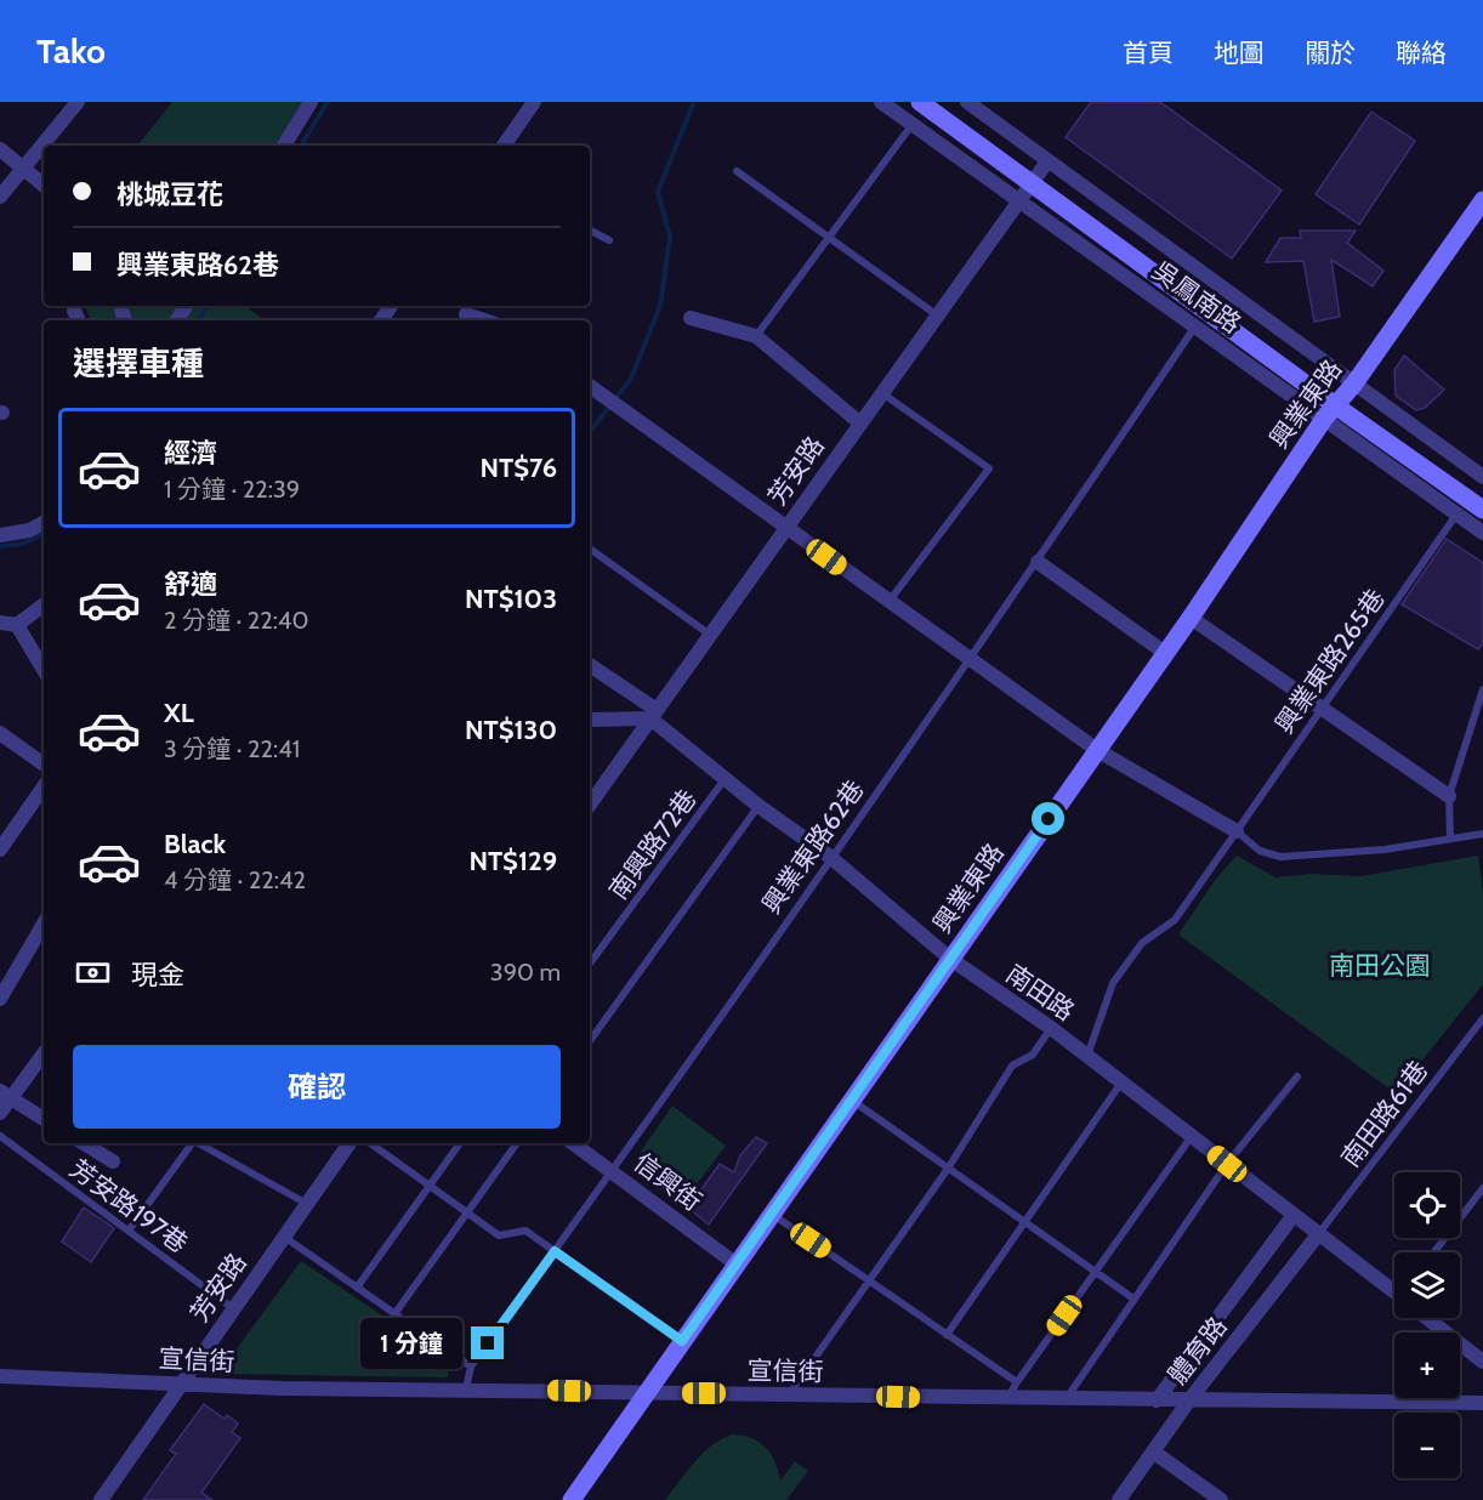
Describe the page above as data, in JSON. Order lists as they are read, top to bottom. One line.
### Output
{"streets":{"street":["吳鳳南路","興業東路","芳安路","南田路","信興街","體育路","宣信街"],"lane":["興業東路265巷","南興路72巷","興業東路62巷","南田路61巷","芳安路197巷"]},"crossings":[["吳鳳南路","興業東路"],["吳鳳南路","芳安路"],["吳鳳南路","興業東路265巷"],["吳鳳南路","興業東路62巷"],["興業東路","南田路"],["興業東路","信興街"],["興業東路","宣信街"],["芳安路","南田路"],["芳安路","芳安路197巷"],["芳安路","宣信街"],["興業東路265巷","南田路"],["南興路72巷","南田路"],["興業東路62巷","南田路"],["興業東路62巷","信興街"],["興業東路62巷","宣信街"],["南田路","南田路61巷"],["南田路","體育路"],["南田路61巷","體育路"],["體育路","宣信街"]],"parks":["南田公園"],"page":{"header":"Tako","nav":["首頁","地圖","關於","聯絡"],"banner":["桃城豆花","興業東路62巷"],"heading":"選擇車種","list":[{"name":"經濟","note":"1 分鐘 · 22:39","value":"NT$76"},{"name":"舒適","note":"2 分鐘 · 22:40","value":"NT$103"},{"name":"XL","note":"3 分鐘 · 22:41","value":"NT$130"},{"name":"Black","note":"4 分鐘 · 22:42","value":"NT$129"}],"pay":["現金","390 m"],"buttons":"確認","map_buttons":["+","−"],"bubble":"1 分鐘"}}
